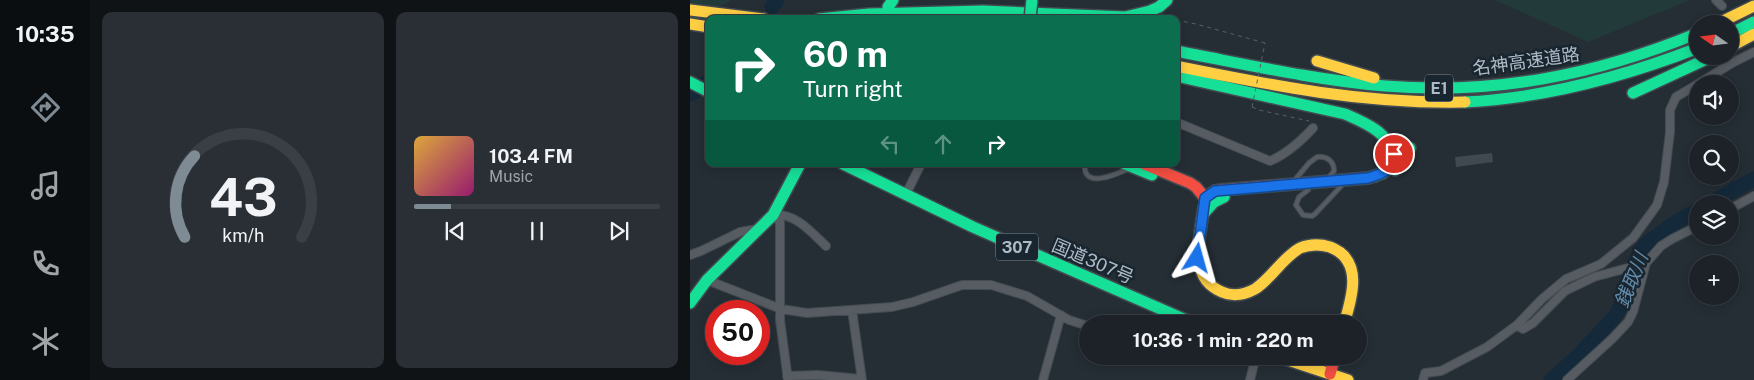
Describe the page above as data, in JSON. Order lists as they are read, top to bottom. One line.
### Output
{"streets":{"main road":["名神高速道路","E1","307","国道307号"]},"water":["銭取川"],"north":"left","page":{"tabs":"10:35","map_buttons":"+","turn":["60 m","Turn right"],"song":["103.4 FM","Music"],"limit":"50","trip":"10:36 · 1 min · 220 m","gauge":["43","km/h"]}}
